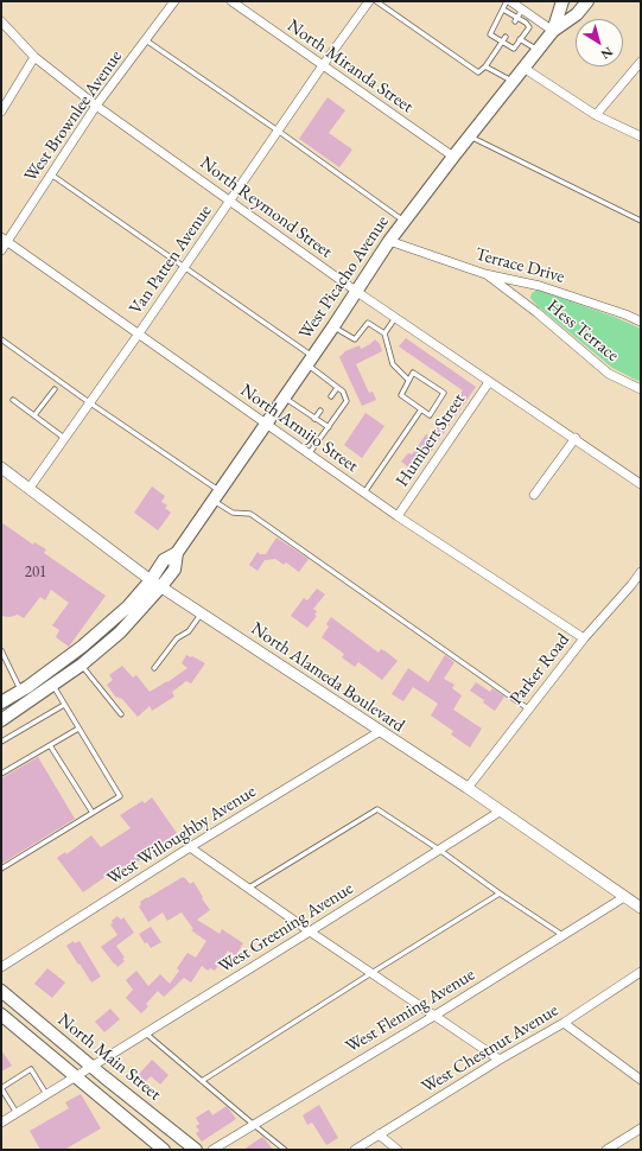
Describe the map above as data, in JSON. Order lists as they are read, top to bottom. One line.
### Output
{"streets":{"main road":["West Picacho Avenue","North Main Street"],"street":["North Miranda Street","West Brownlee Avenue","North Reymond Street","Van Patten Avenue","Terrace Drive","Hess Terrace","North Armijo Street","Humbert Street","Parker Road","North Alameda Boulevard","West Willoughby Avenue","West Greening Avenue","West Fleming Avenue","West Chestnut Avenue"]},"crossings":[["North Miranda Street","Van Patten Avenue"],["North Miranda Street","West Picacho Avenue"],["West Brownlee Avenue","North Reymond Street"],["West Brownlee Avenue","North Armijo Street"],["North Reymond Street","Van Patten Avenue"],["North Reymond Street","West Picacho Avenue"],["North Reymond Street","Humbert Street"],["Van Patten Avenue","North Armijo Street"],["Van Patten Avenue","North Alameda Boulevard"],["Terrace Drive","West Picacho Avenue"],["Terrace Drive","Hess Terrace"],["West Picacho Avenue","North Armijo Street"],["West Picacho Avenue","North Alameda Boulevard"],["North Armijo Street","Humbert Street"],["North Armijo Street","Parker Road"],["Parker Road","North Alameda Boulevard"],["North Alameda Boulevard","West Willoughby Avenue"],["North Alameda Boulevard","West Greening Avenue"],["North Alameda Boulevard","West Fleming Avenue"],["West Greening Avenue","North Main Street"]],"house_numbers":["201"],"north":"bottom right"}
